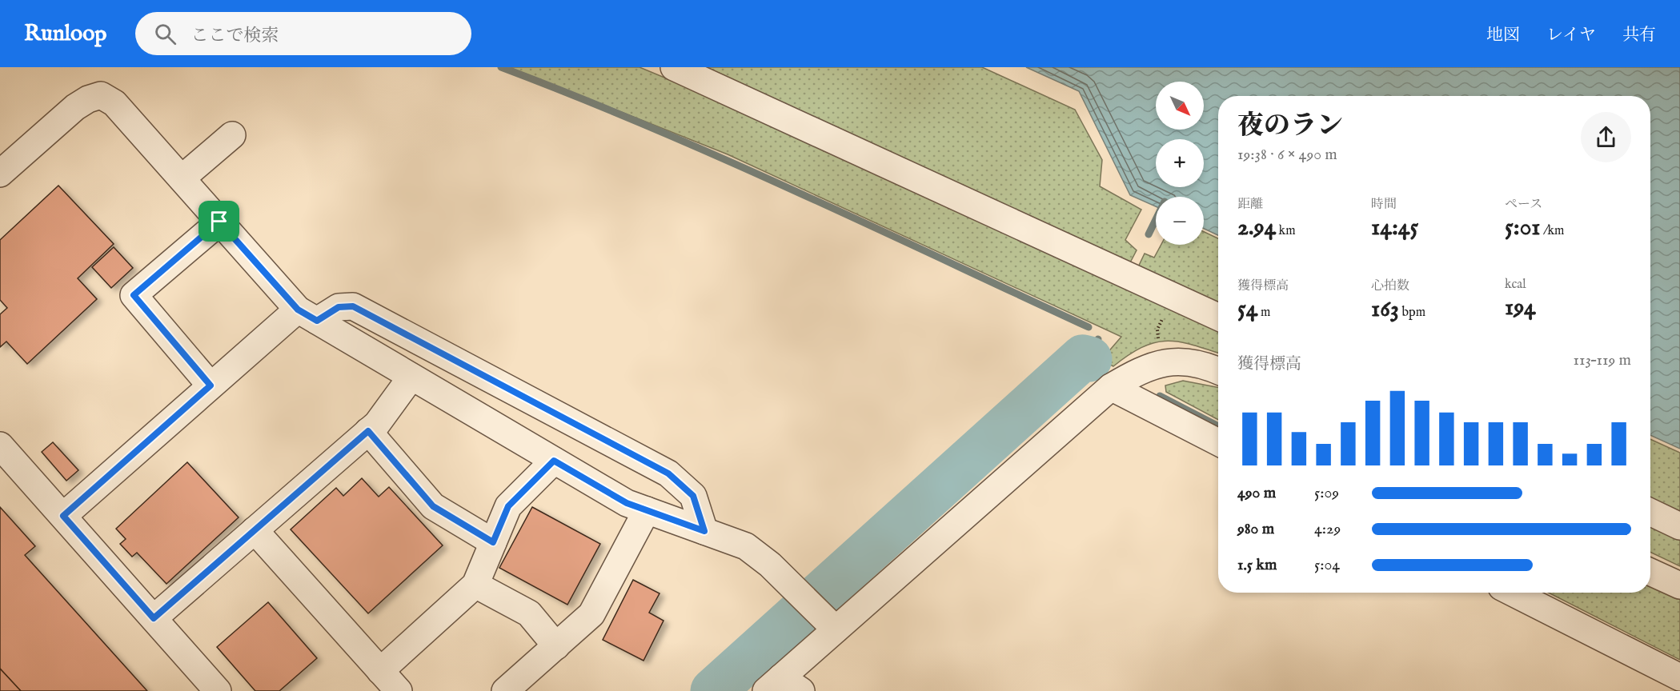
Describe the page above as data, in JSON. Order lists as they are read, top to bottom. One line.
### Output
{"north":"bottom right","page":{"header":"Runloop","search":"ここで検索","nav":["地図","レイヤ","共有"],"map_buttons":["+","−"],"heading":["夜のラン","19:38 · 6 × 490 m"],"stats":[["距離","2.94 km"],["時間","14:45"],["ペース","5:01 /km"],["獲得標高","54 m"],["心拍数","163 bpm"],["kcal","194"]],"chart":["獲得標高","113–119 m"],"list":[{"name":"490 m","note":"5:09"},{"name":"980 m","note":"4:29"},{"name":"1.5 km","note":"5:04"}]}}
